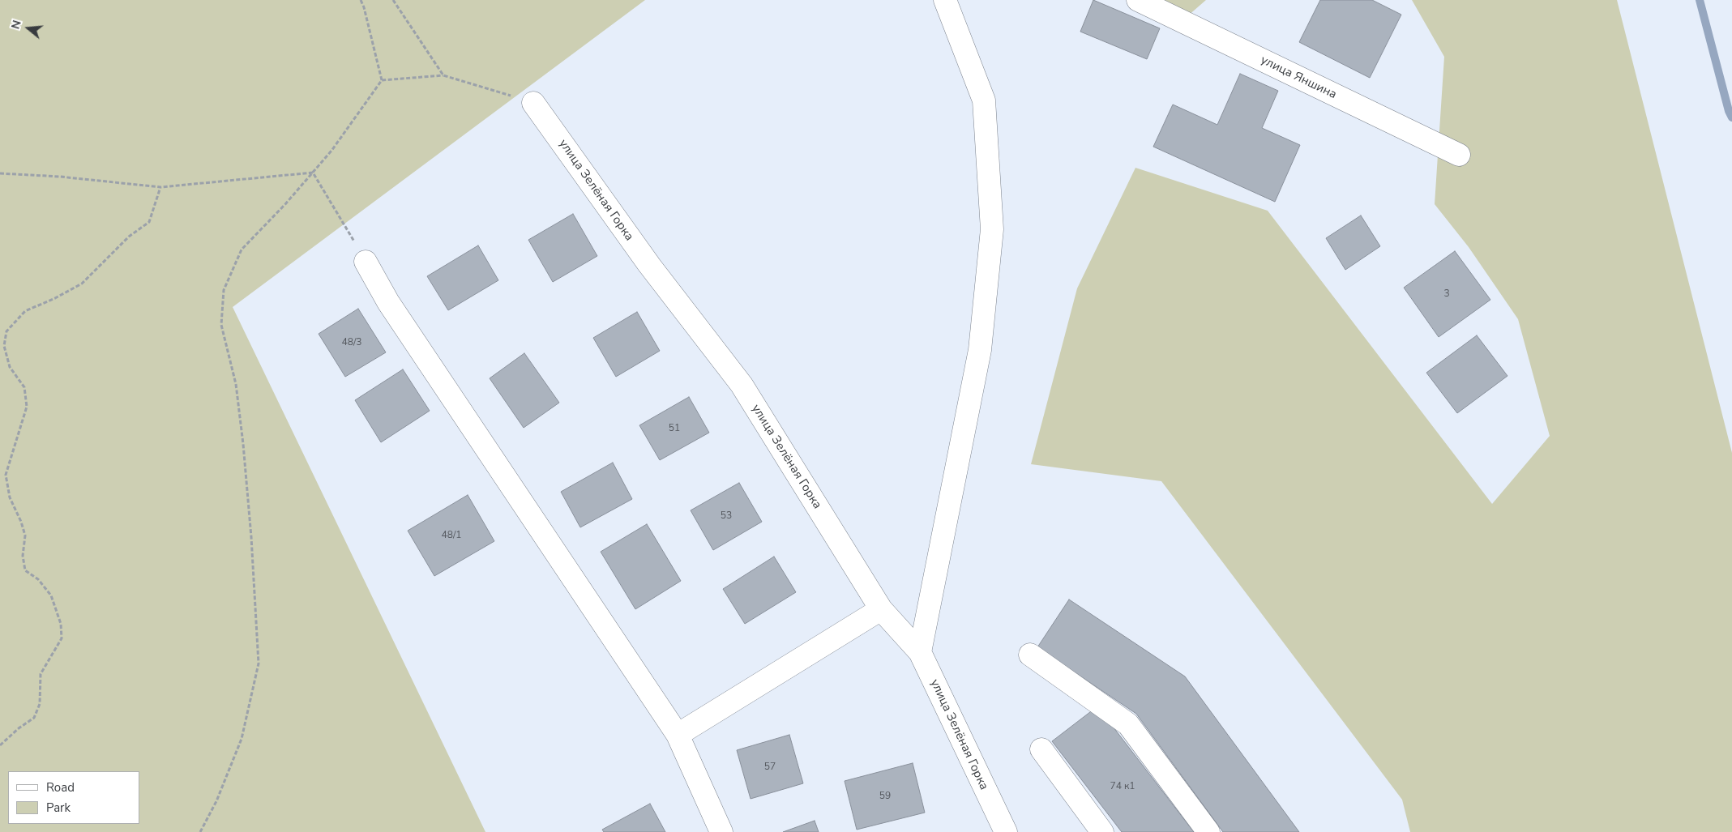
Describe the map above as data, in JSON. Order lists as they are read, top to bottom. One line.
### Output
{"streets":{"street":["улица Яншина","улица Зелёная Горка"]},"house_numbers":["3","48/3","51","53","48/1","57","74 к1","59"],"legend":["Road","Park"],"north":"left"}
